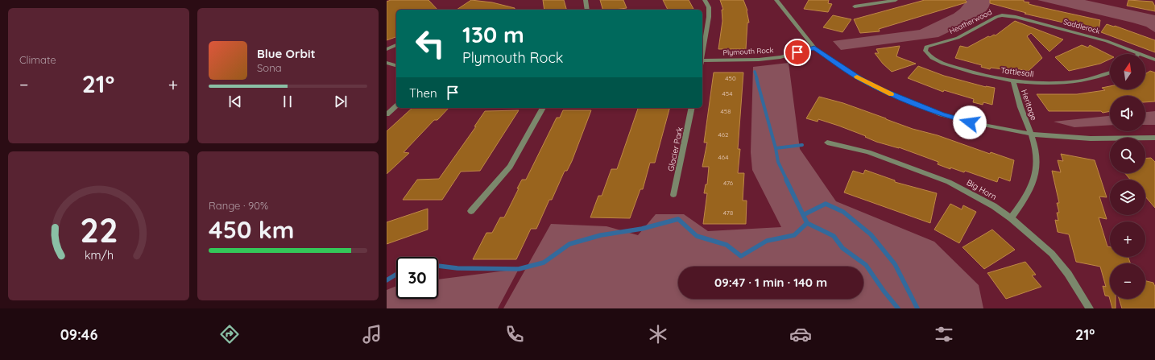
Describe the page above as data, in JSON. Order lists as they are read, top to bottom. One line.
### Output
{"streets":{"street":["Heatherwood","Saddlerock","Plymouth Rock","Tattlesall","Heritage","Glacier Park","Big Horn"]},"crossings":[["Heatherwood","Saddlerock"],["Heatherwood","Tattlesall"],["Tattlesall","Heritage"],["Heritage","Big Horn"]],"house_numbers":["450","454","458","462","464","476","478"],"north":"top","page":{"tile":["Climate",["Range · 90%","450 km"]],"turn":["130 m","Plymouth Rock"],"song":["Blue Orbit","Sona"],"map_buttons":["+","−"],"heat":["−","21°","+"],"then":"Then","limit":"30","trip":"09:47 · 1 min · 140 m","tabs":["09:46","21°"],"gauge":["22","km/h"]}}
